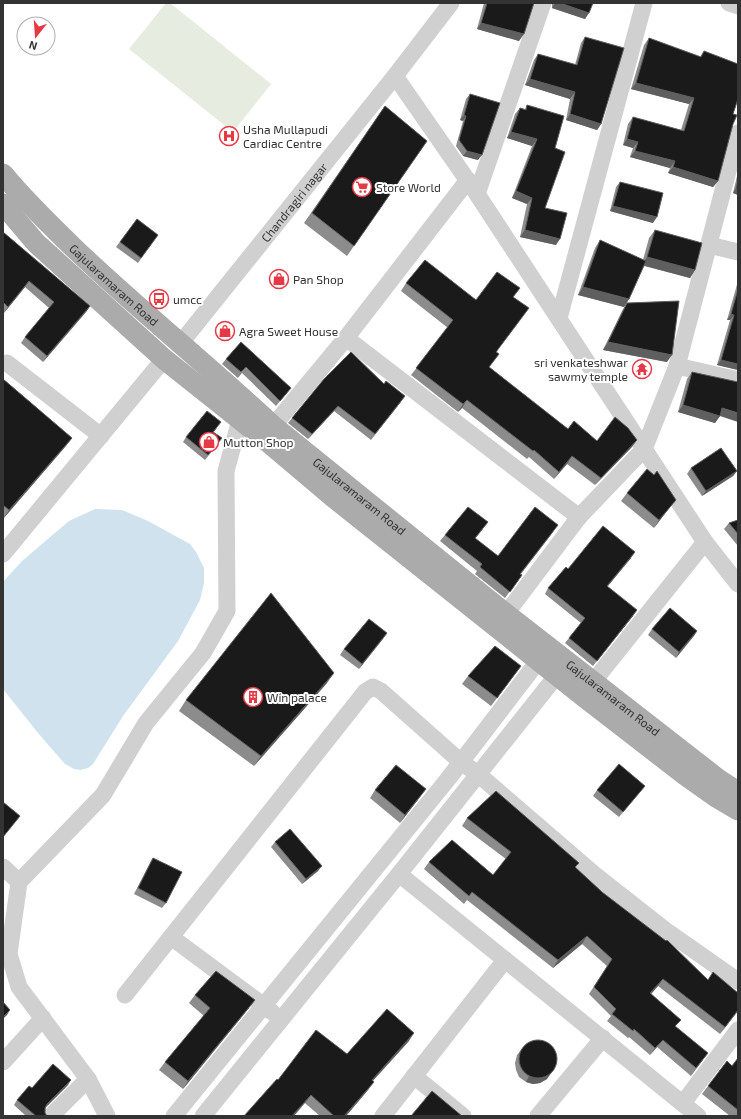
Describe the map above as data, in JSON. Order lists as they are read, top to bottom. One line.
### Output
{"streets":{"main road":["Gajularamaram Road"],"street":["Chandragiri nagar"]},"crossings":[["Chandragiri nagar","Gajularamaram Road"]],"places":{"hospital":["Usha Mullapudi Cardiac Centre"],"supermarket":["Store World"],"shop":["Pan Shop","Agra Sweet House","Mutton Shop"],"bus stop":["umcc"],"temple":["sri venkateshwar sawmy temple"],"building":["Win palace"]},"north":"bottom"}
